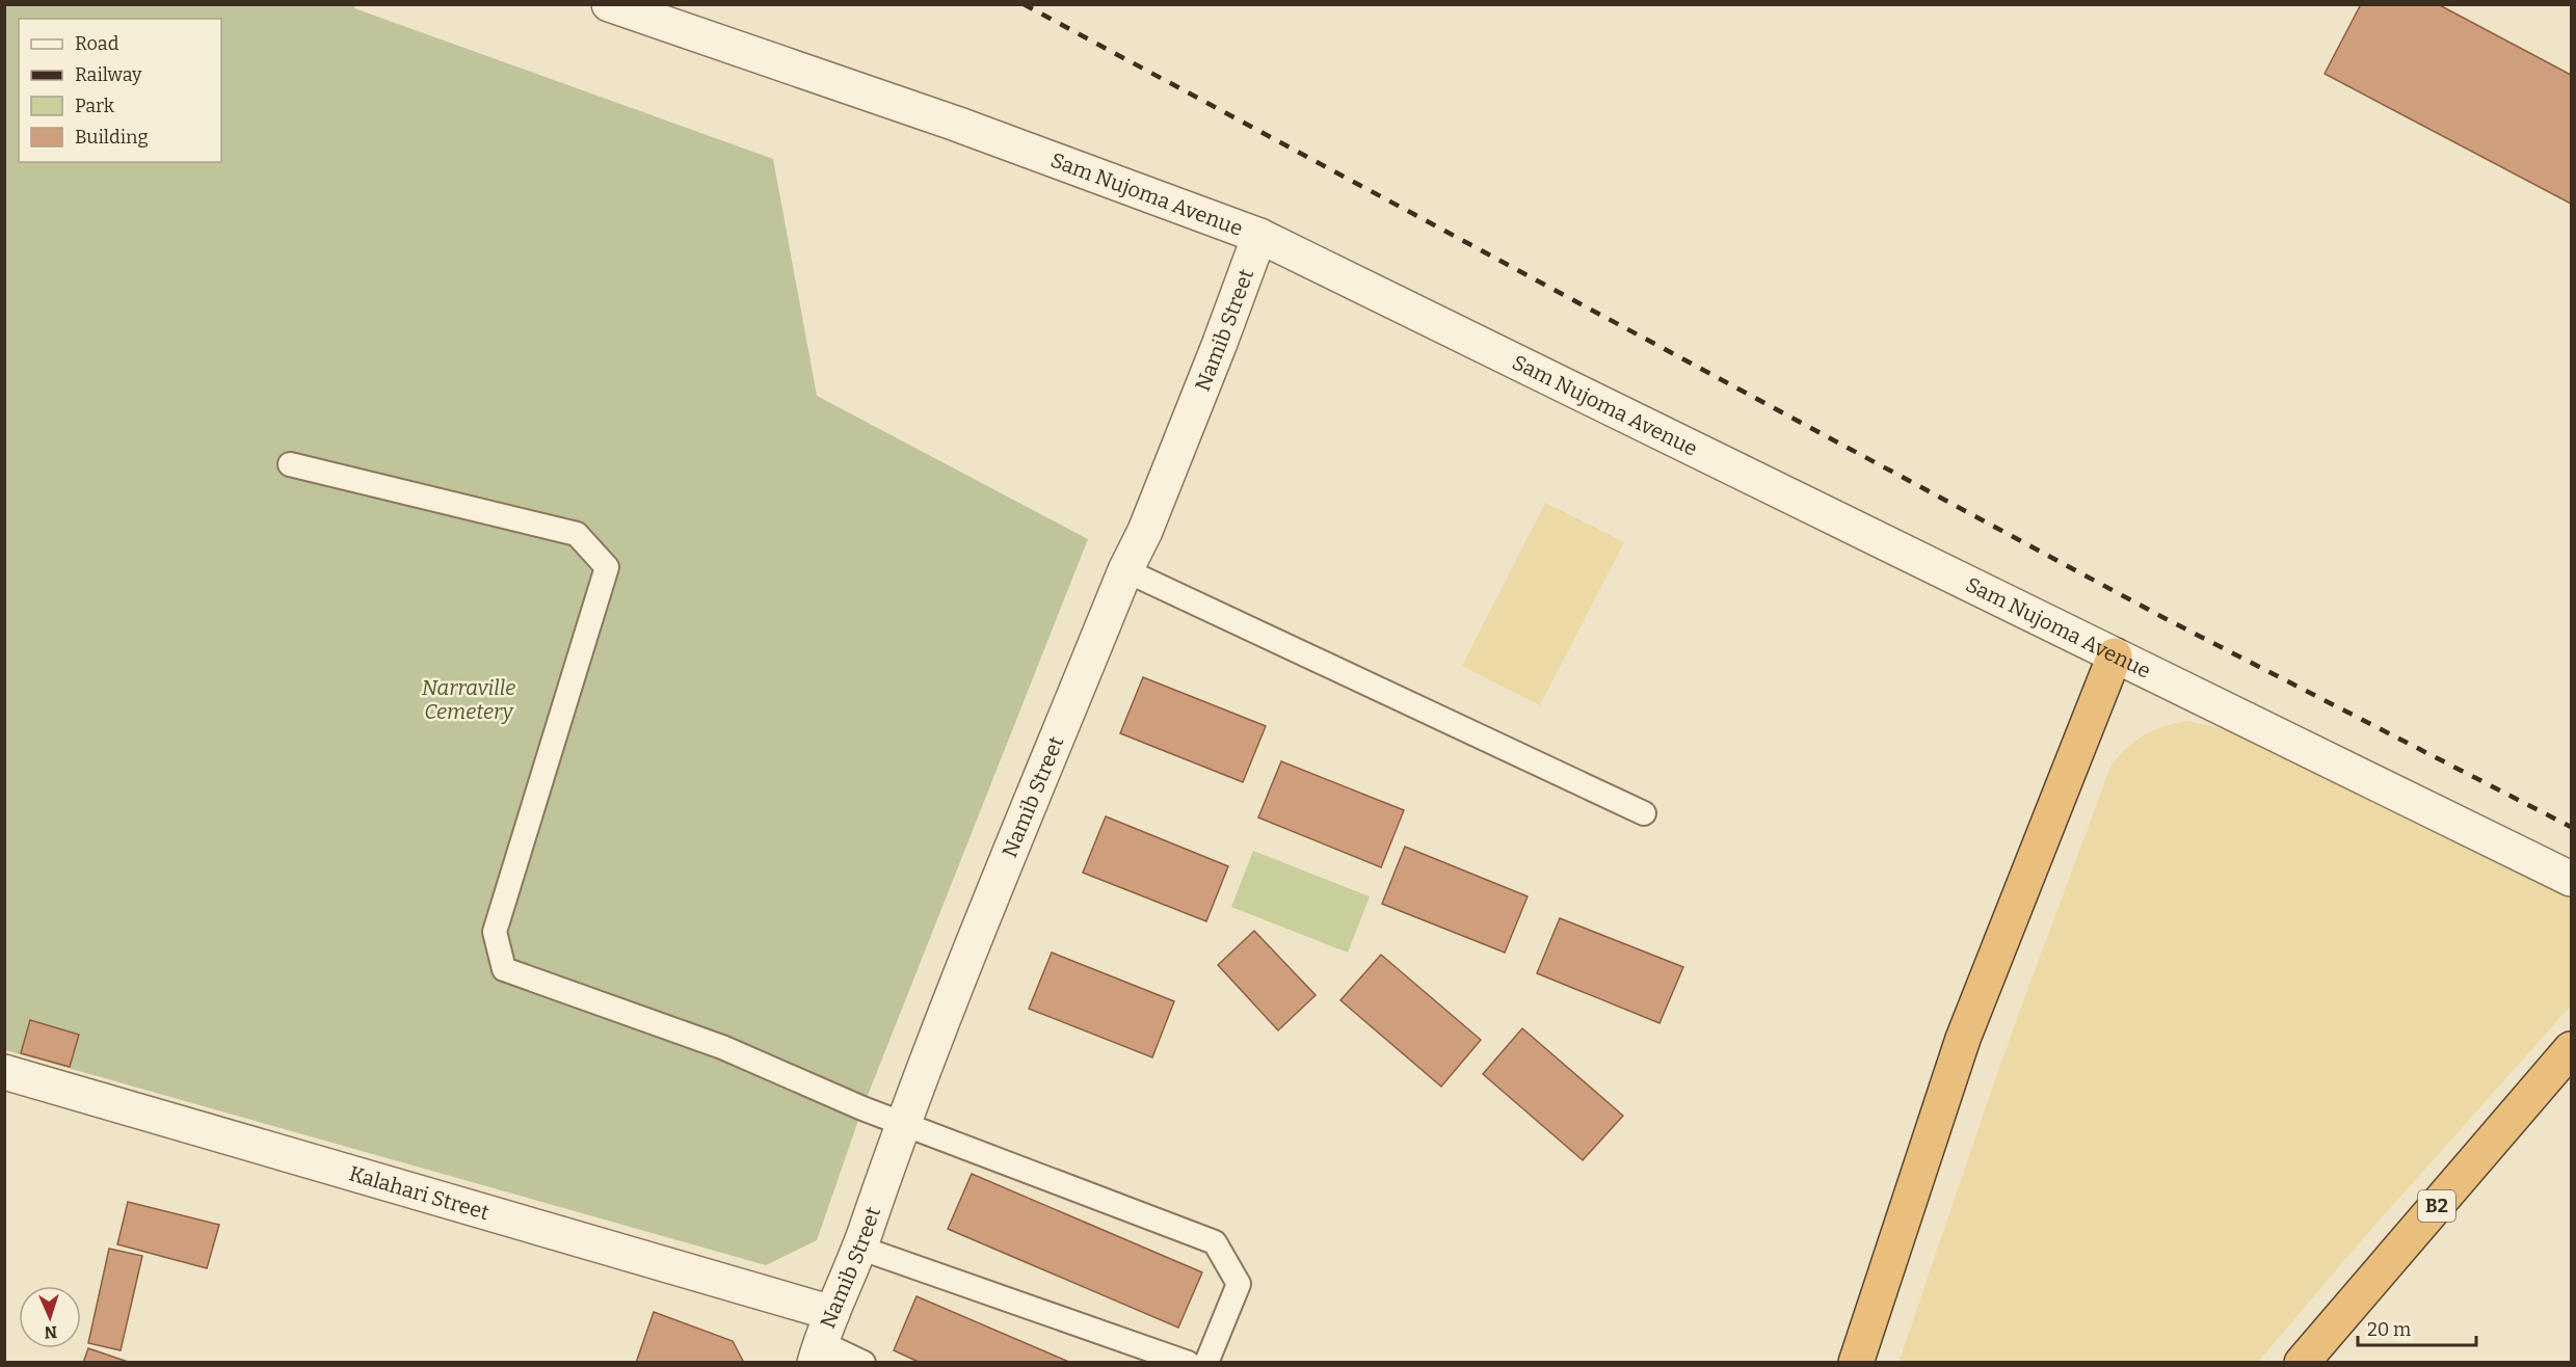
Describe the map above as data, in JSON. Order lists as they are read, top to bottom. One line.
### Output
{"streets":{"highway":["B2"],"street":["Sam Nujoma Avenue","Namib Street","Kalahari Street"]},"crossings":[["Sam Nujoma Avenue","Namib Street"],["Namib Street","Kalahari Street"]],"parks":["Narraville Cemetery"],"legend":["Road","Railway","Park","Building"],"scale_bar":"20 m","north":"bottom"}
